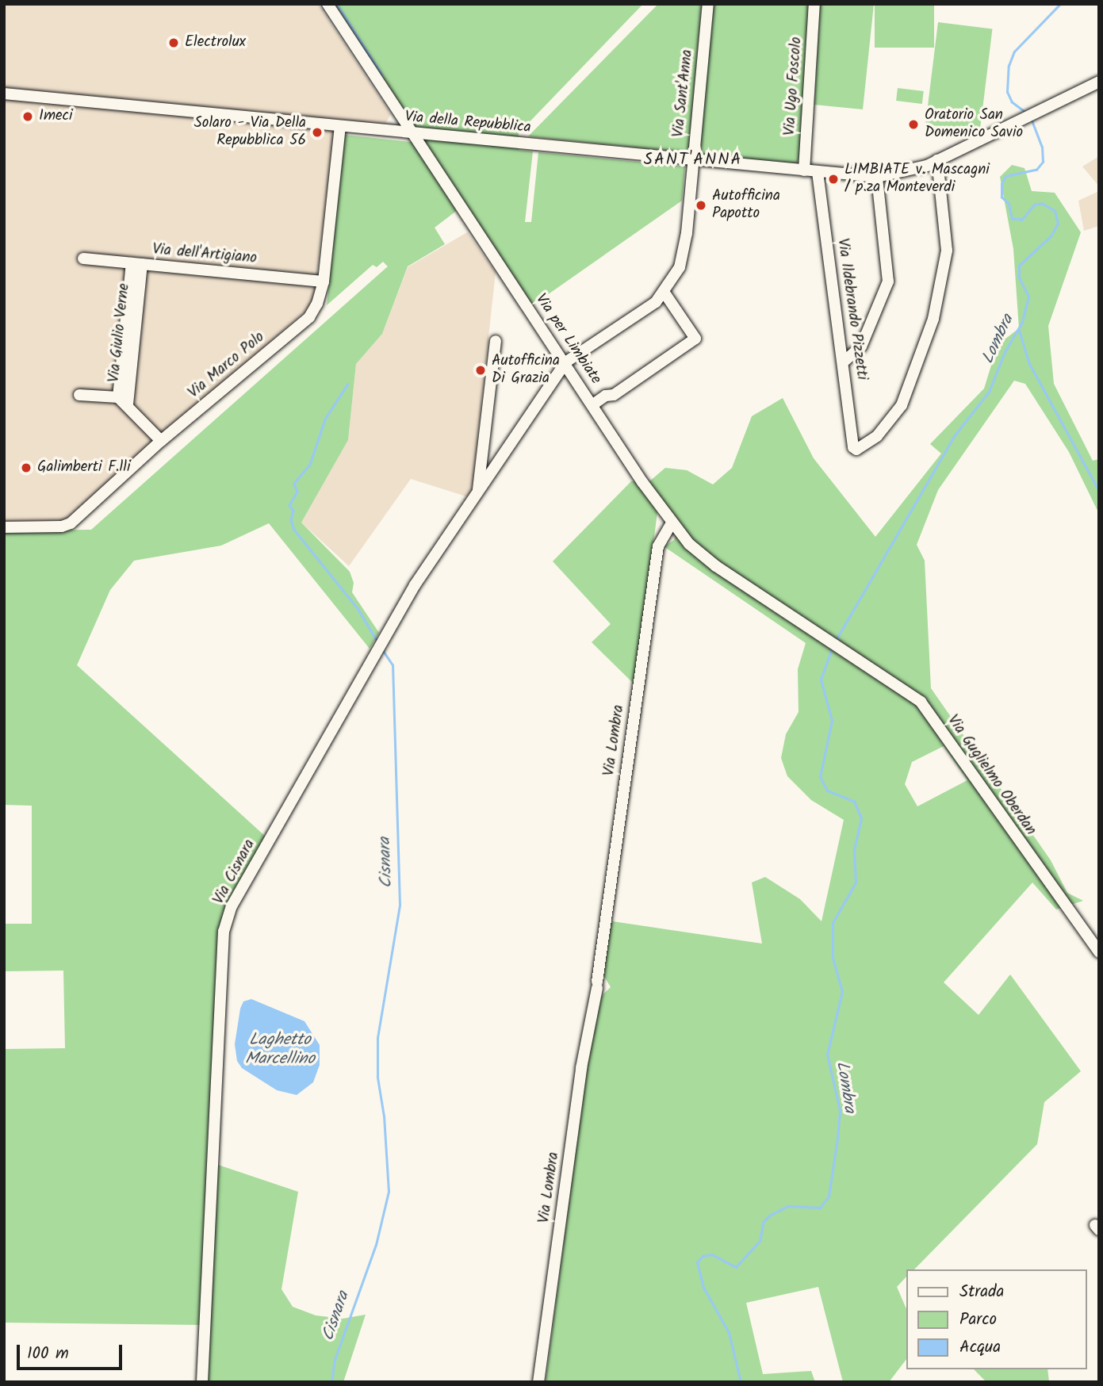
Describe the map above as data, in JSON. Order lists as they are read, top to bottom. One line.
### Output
{"streets":{"street":["Via Ugo Foscolo","Via Sant'Anna","Via della Repubblica","Via dell'Artigiano","Via Ildebrando Pizzetti","Via Giulio Verne","Via per Limbiate","Via Marco Polo","Via Lombra","Via Guglielmo Oberdan","Via Cisnara"]},"crossings":[["Via Ugo Foscolo","Via della Repubblica"],["Via Sant'Anna","Via della Repubblica"],["Via Sant'Anna","Via per Limbiate"],["Via Sant'Anna","Via Cisnara"],["Via della Repubblica","Via Ildebrando Pizzetti"],["Via della Repubblica","Via per Limbiate"],["Via della Repubblica","Via Marco Polo"],["Via dell'Artigiano","Via Giulio Verne"],["Via dell'Artigiano","Via Marco Polo"],["Via Giulio Verne","Via Marco Polo"],["Via per Limbiate","Via Lombra"],["Via per Limbiate","Via Guglielmo Oberdan"]],"districts":["SANT'ANNA"],"water":["Lombra","Cisnara","Laghetto Marcellino"],"places":["Electrolux","Imeci","Oratorio San Domenico Savio","Solaro - Via Della Repubblica 56","LIMBIATE v. Mascagni / p.za Monteverdi","Autofficina Papotto","Autofficina Di Grazia","Galimberti F.lli"],"legend":["Strada","Parco","Acqua"],"scale_bar":"100 m"}
